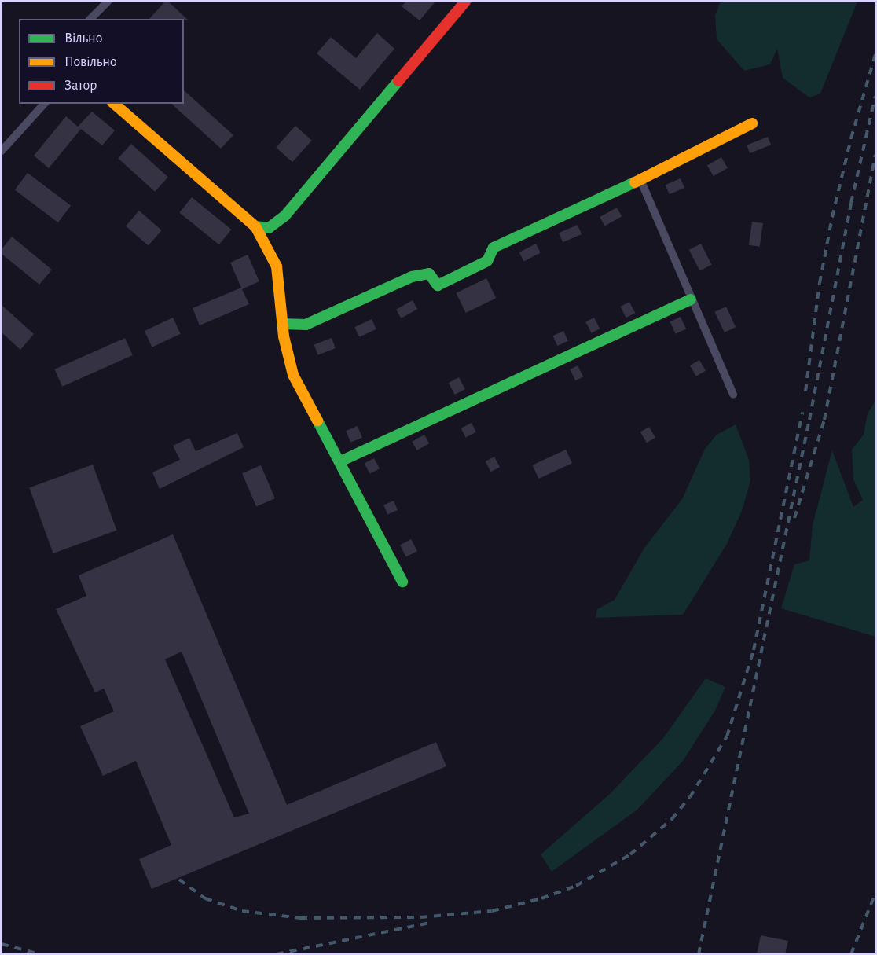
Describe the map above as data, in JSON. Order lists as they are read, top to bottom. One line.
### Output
{"legend":["Вільно","Повільно","Затор"]}
